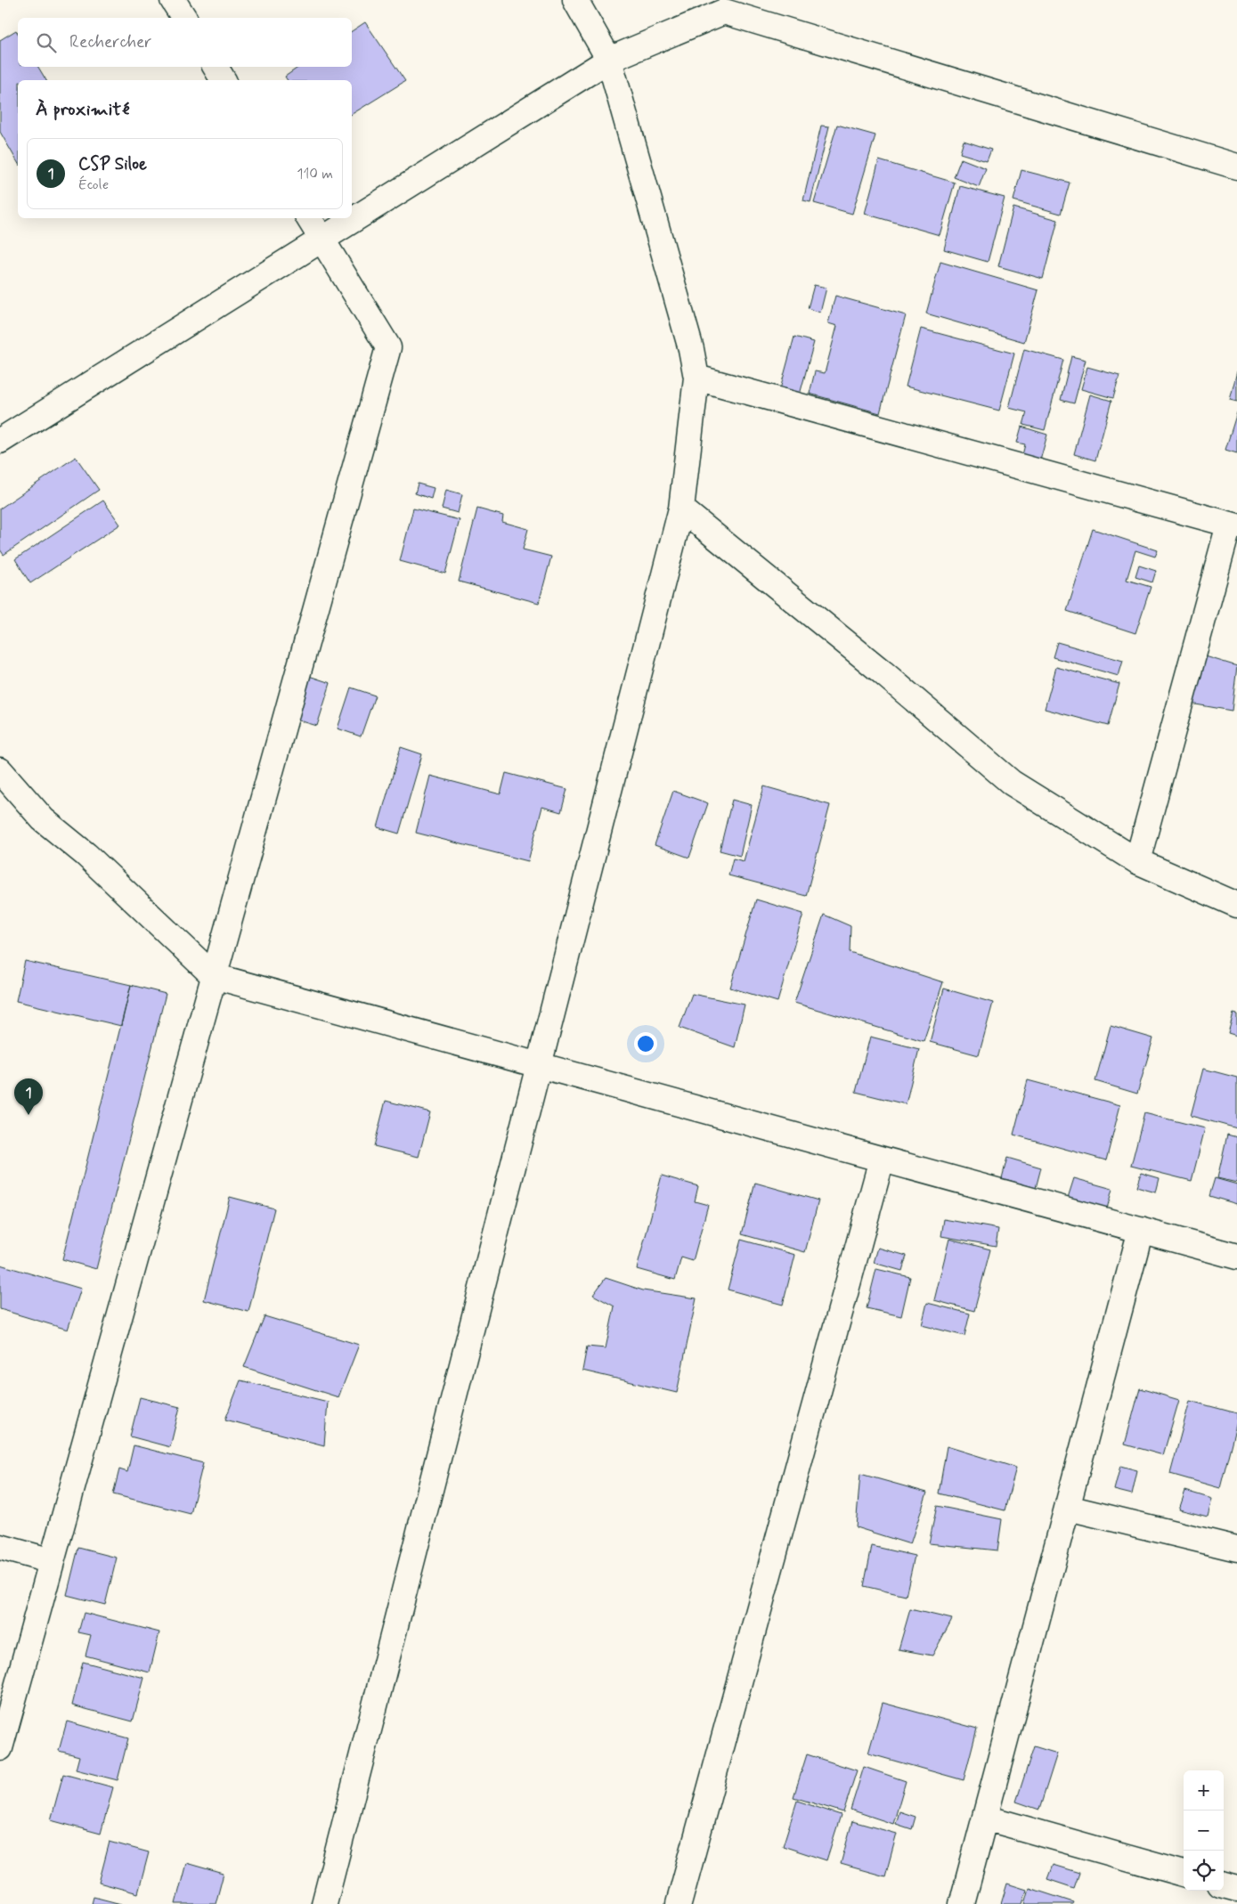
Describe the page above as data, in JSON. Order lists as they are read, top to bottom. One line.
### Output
{"page":{"search":"Rechercher","heading":"À proximité","list":[{"mark":"1","name":"CSP Siloe","note":"École","value":"110 m"}],"pins":"1","map_buttons":["+","−"]}}
